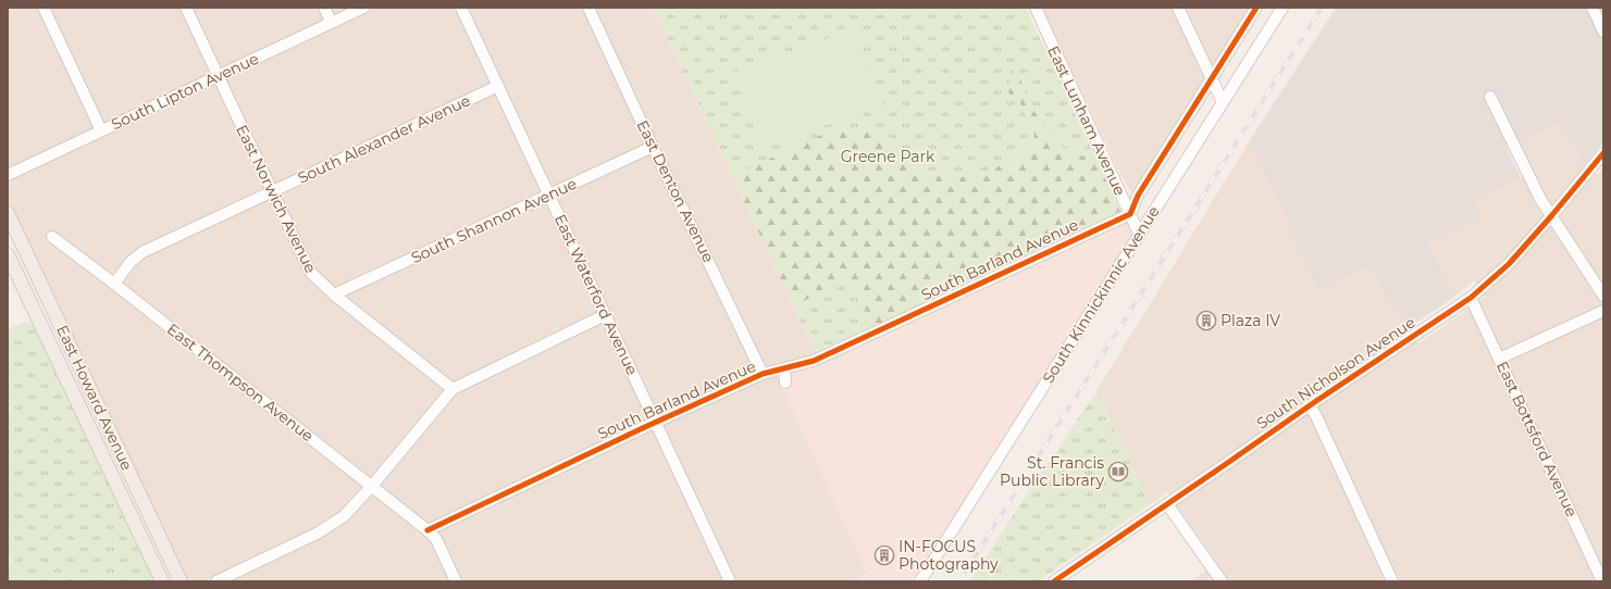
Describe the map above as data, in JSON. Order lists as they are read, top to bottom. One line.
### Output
{"streets":{"main road":["East Howard Avenue"],"street":["South Lipton Avenue","East Lunham Avenue","South Alexander Avenue","East Denton Avenue","East Norwich Avenue","South Shannon Avenue","South Barland Avenue","East Waterford Avenue","South Kinnickinnic Avenue","South Nicholson Avenue","East Thompson Avenue","East Bottsford Avenue"]},"crossings":[["South Lipton Avenue","East Norwich Avenue"],["East Lunham Avenue","South Barland Avenue"],["East Lunham Avenue","South Kinnickinnic Avenue"],["South Alexander Avenue","East Norwich Avenue"],["South Alexander Avenue","East Waterford Avenue"],["South Alexander Avenue","East Thompson Avenue"],["East Denton Avenue","South Shannon Avenue"],["East Denton Avenue","South Barland Avenue"],["East Norwich Avenue","South Shannon Avenue"],["South Shannon Avenue","East Waterford Avenue"],["South Barland Avenue","East Waterford Avenue"],["South Barland Avenue","South Kinnickinnic Avenue"],["South Barland Avenue","East Thompson Avenue"],["South Nicholson Avenue","East Bottsford Avenue"]],"parks":["Greene Park"],"places":{"building":["Plaza IV","IN-FOCUS Photography"],"library":["St. Francis Public Library"]}}
